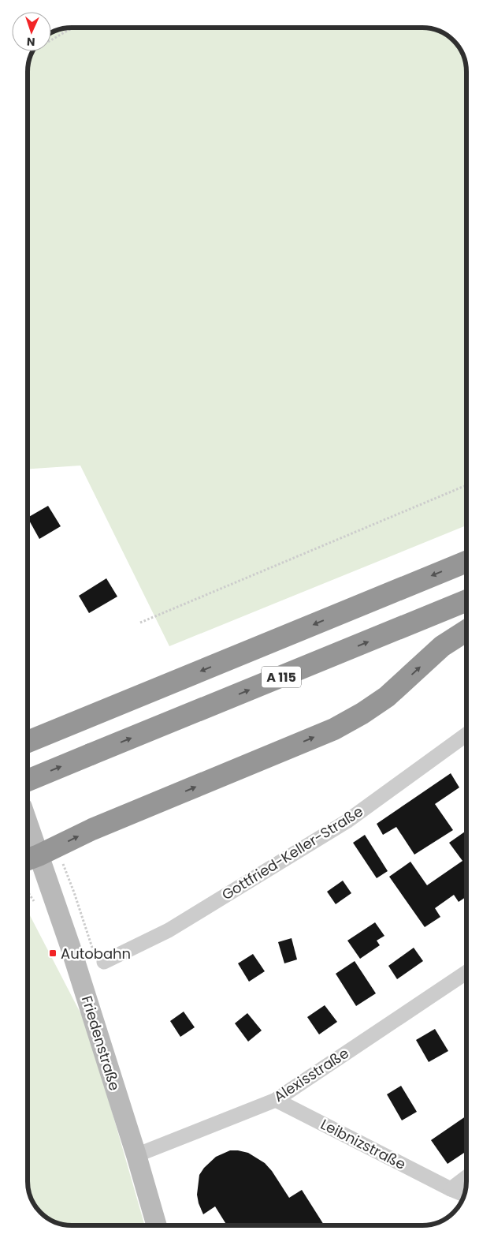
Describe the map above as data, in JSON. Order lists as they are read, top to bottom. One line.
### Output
{"streets":{"highway":["A 115"],"main road":["Friedenstraße"],"street":["Gottfried-Keller-Straße","Alexisstraße","Leibnizstraße"]},"crossings":[["Friedenstraße","Alexisstraße"],["Alexisstraße","Leibnizstraße"]],"places":{"transit":["Autobahn"]},"north":"bottom"}
